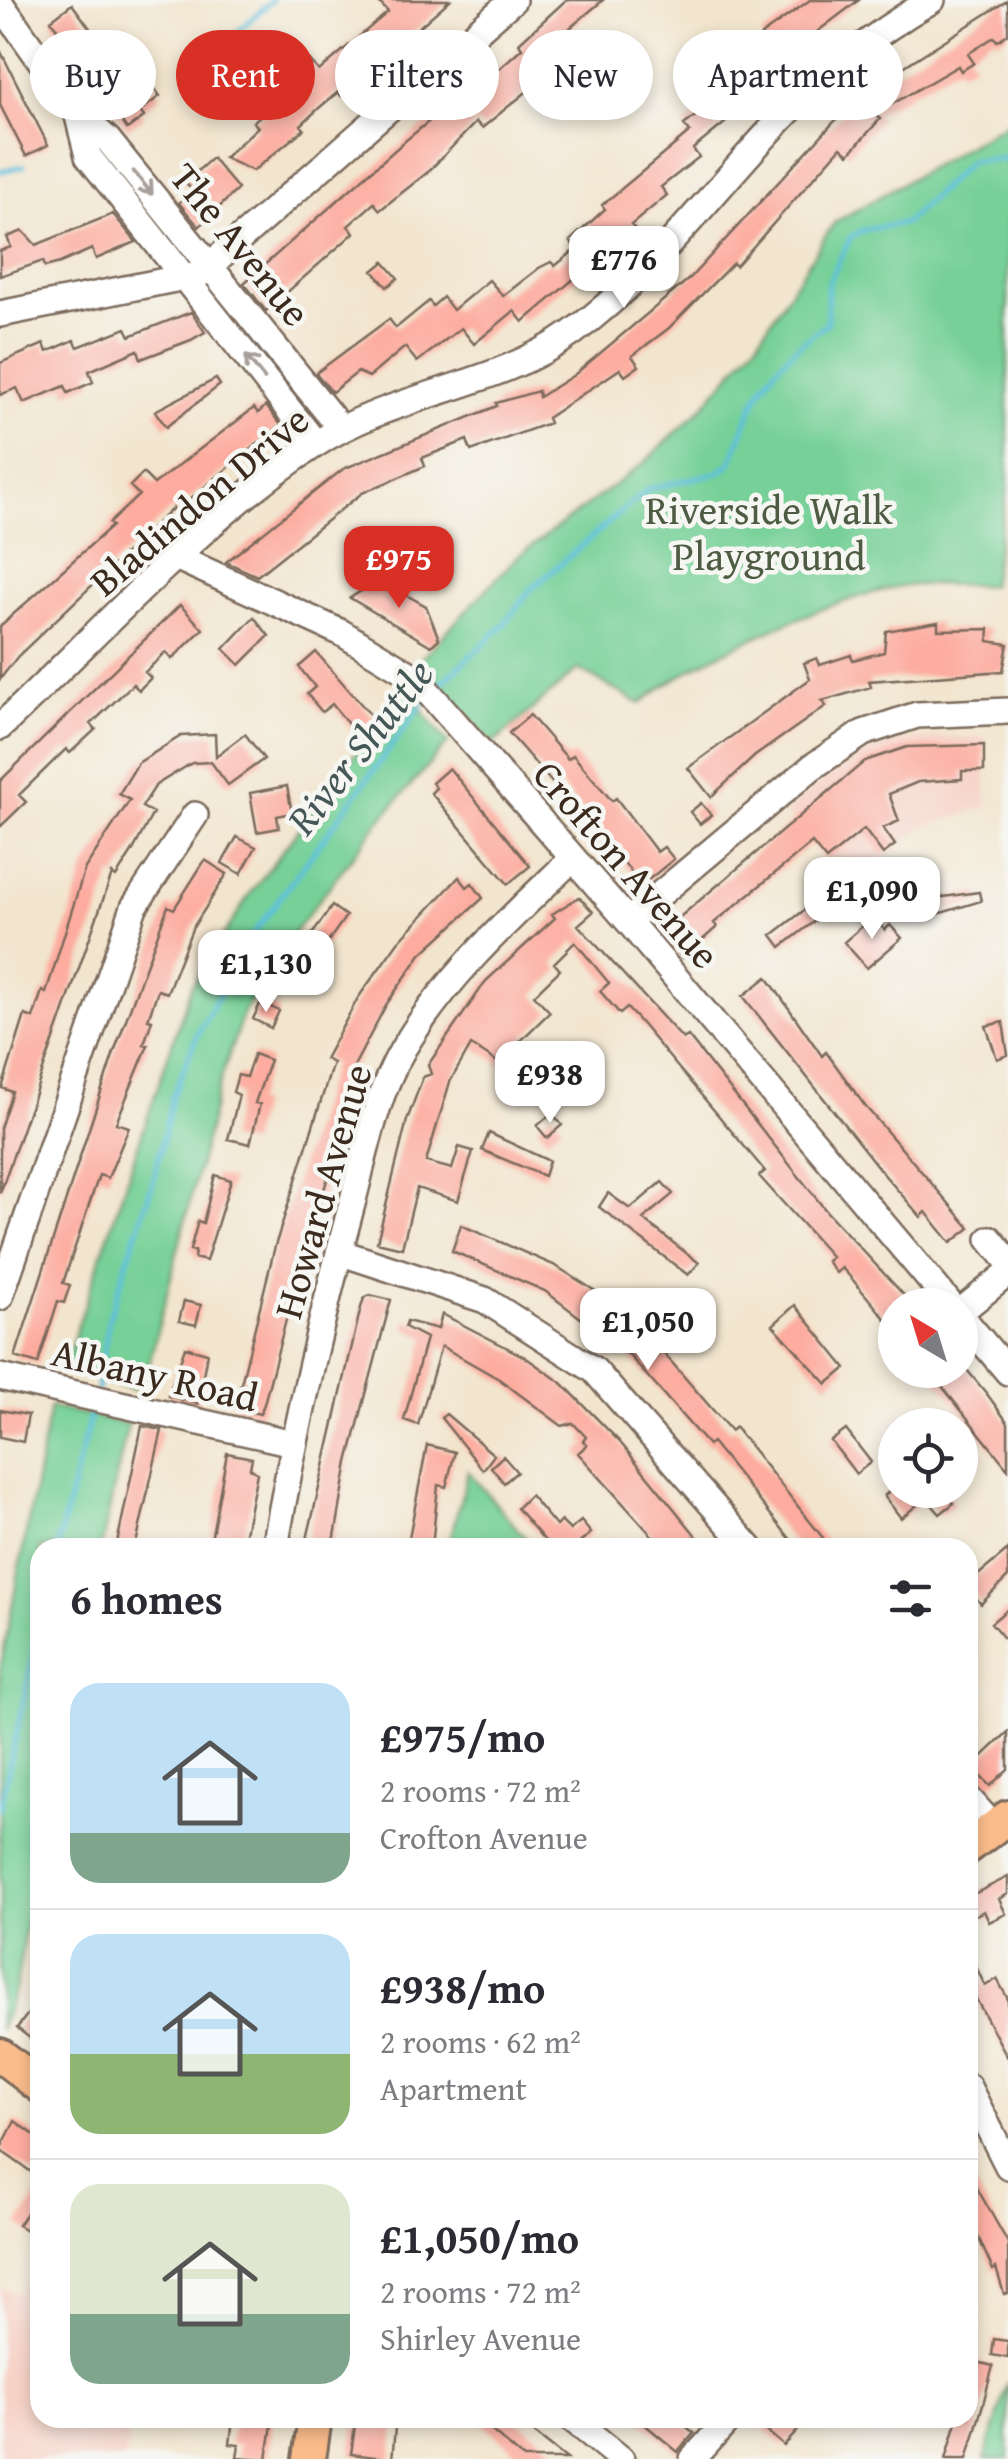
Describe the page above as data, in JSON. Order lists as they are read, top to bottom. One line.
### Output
{"streets":{"street":["The Avenue","Bladindon Drive","Crofton Avenue","Howard Avenue","Albany Road"]},"crossings":[["The Avenue","Bladindon Drive"],["Bladindon Drive","Crofton Avenue"],["Crofton Avenue","Howard Avenue"],["Howard Avenue","Albany Road"]],"water":["River Shuttle"],"parks":["Riverside Walk Playground"],"north":"top left","page":{"chip":["Buy","Rent","Filters","New","Apartment"],"price":["£776","£975","£1,090","£1,130","£938","£1,050"],"heading":"6 homes","list":[{"name":"£975/mo","note":"2 rooms · 72 m² · Crofton Avenue"},{"name":"£938/mo","note":"2 rooms · 62 m² · Apartment"},{"name":"£1,050/mo","note":"2 rooms · 72 m² · Shirley Avenue"}]}}
